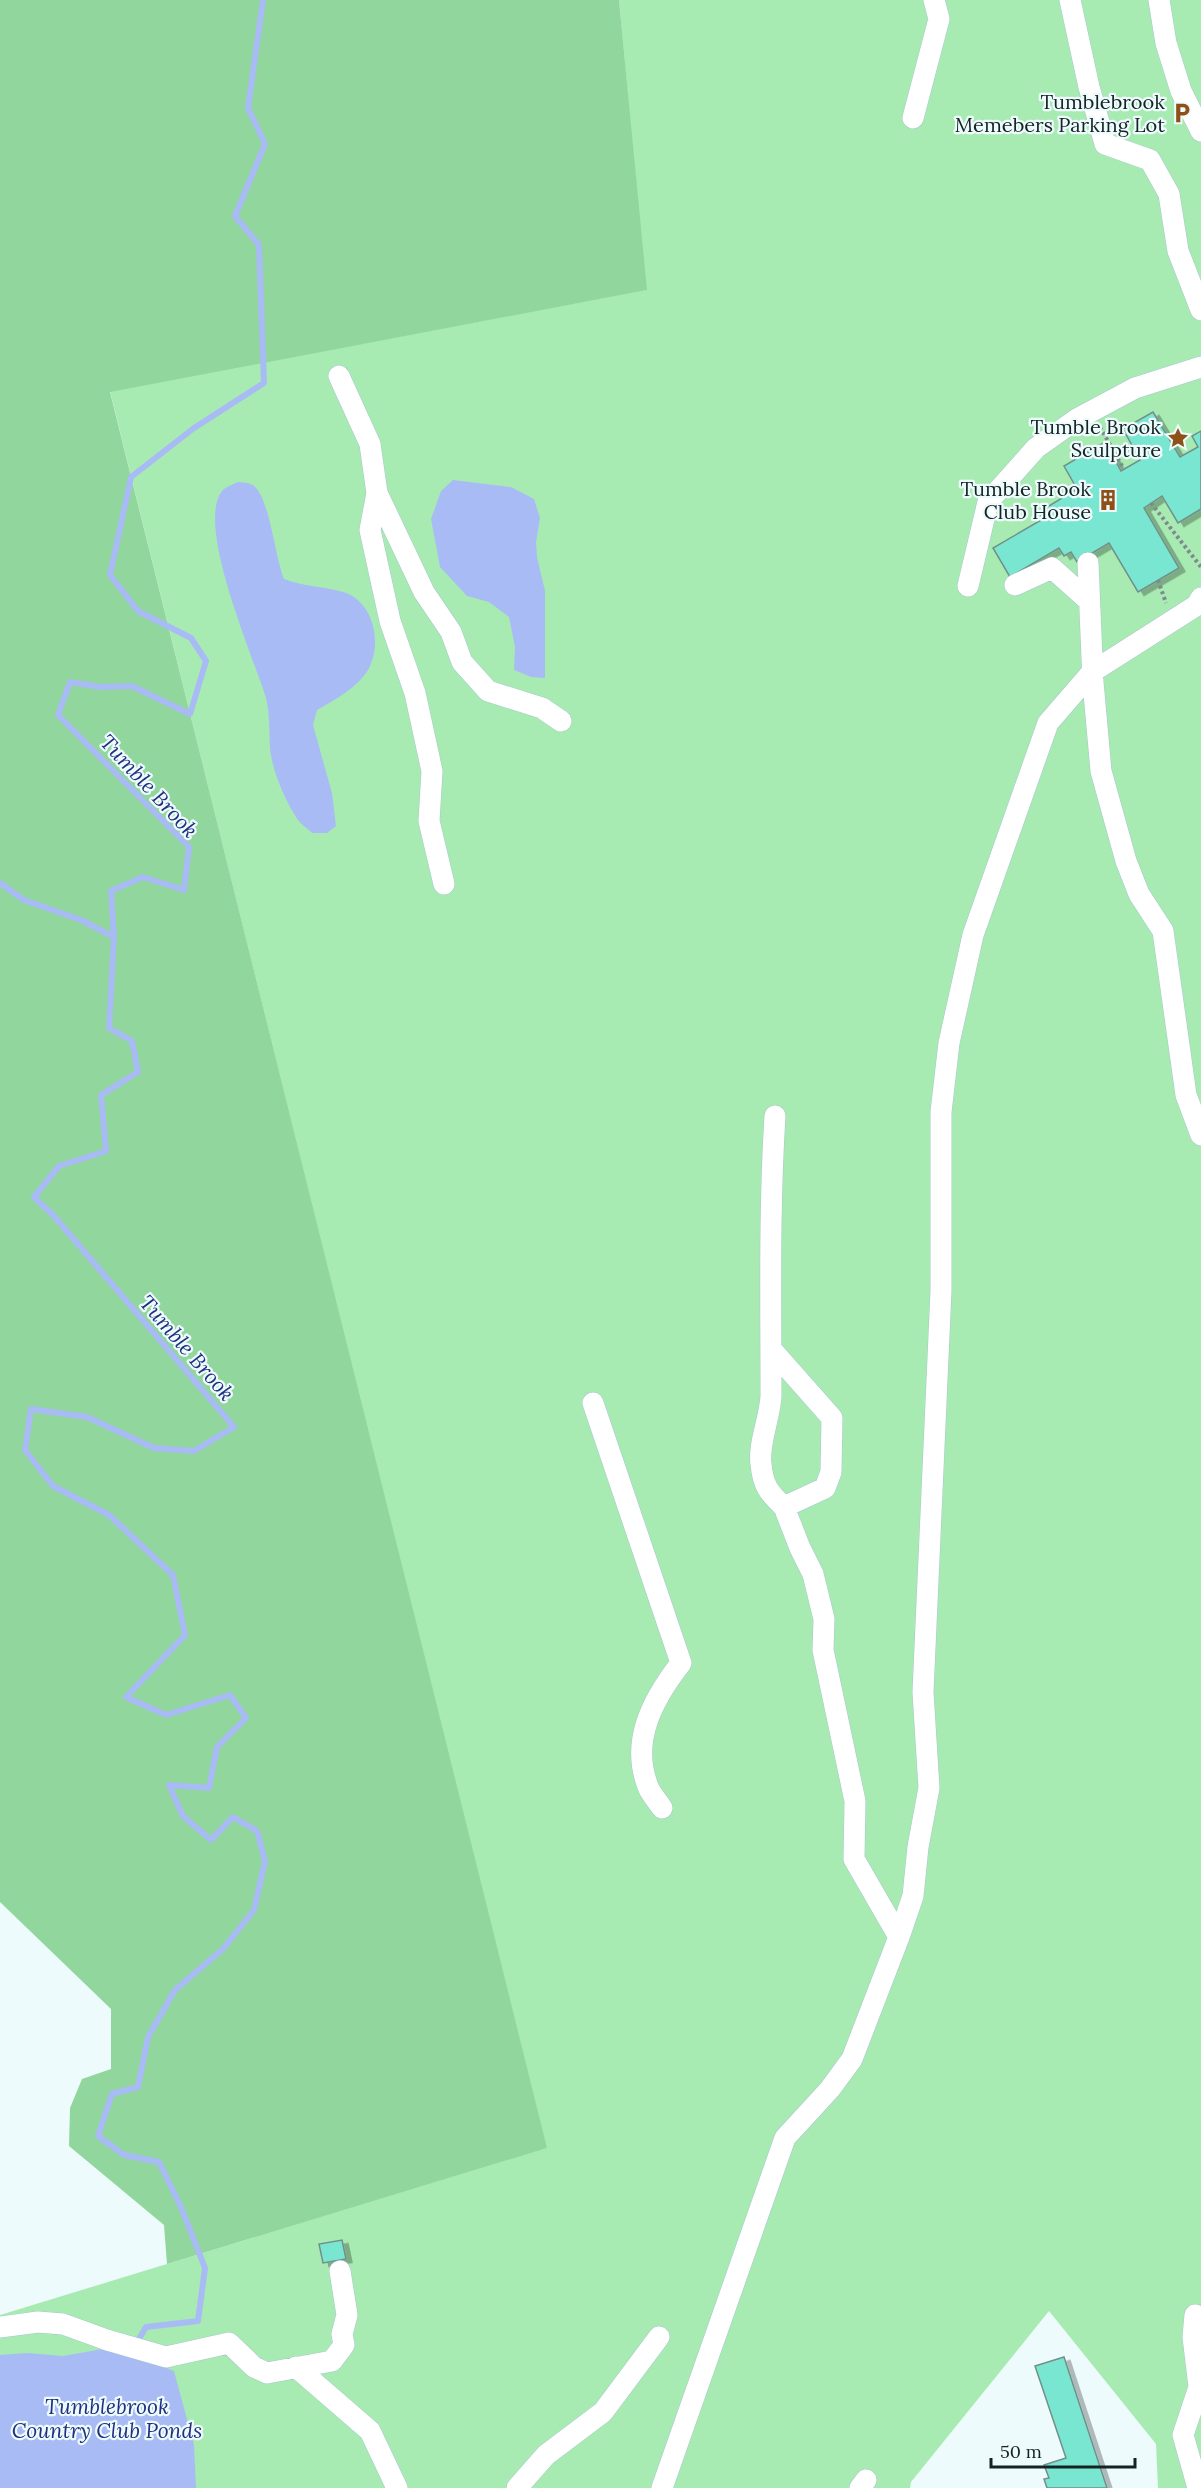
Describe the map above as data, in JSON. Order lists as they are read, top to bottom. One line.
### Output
{"water":["Tumble Brook","Tumblebrook Country Club Ponds"],"places":{"parking":["Tumblebrook Memebers Parking Lot"],"place":["Tumble Brook Sculpture"],"building":["Tumble Brook Club House"]},"scale_bar":"50 m"}
